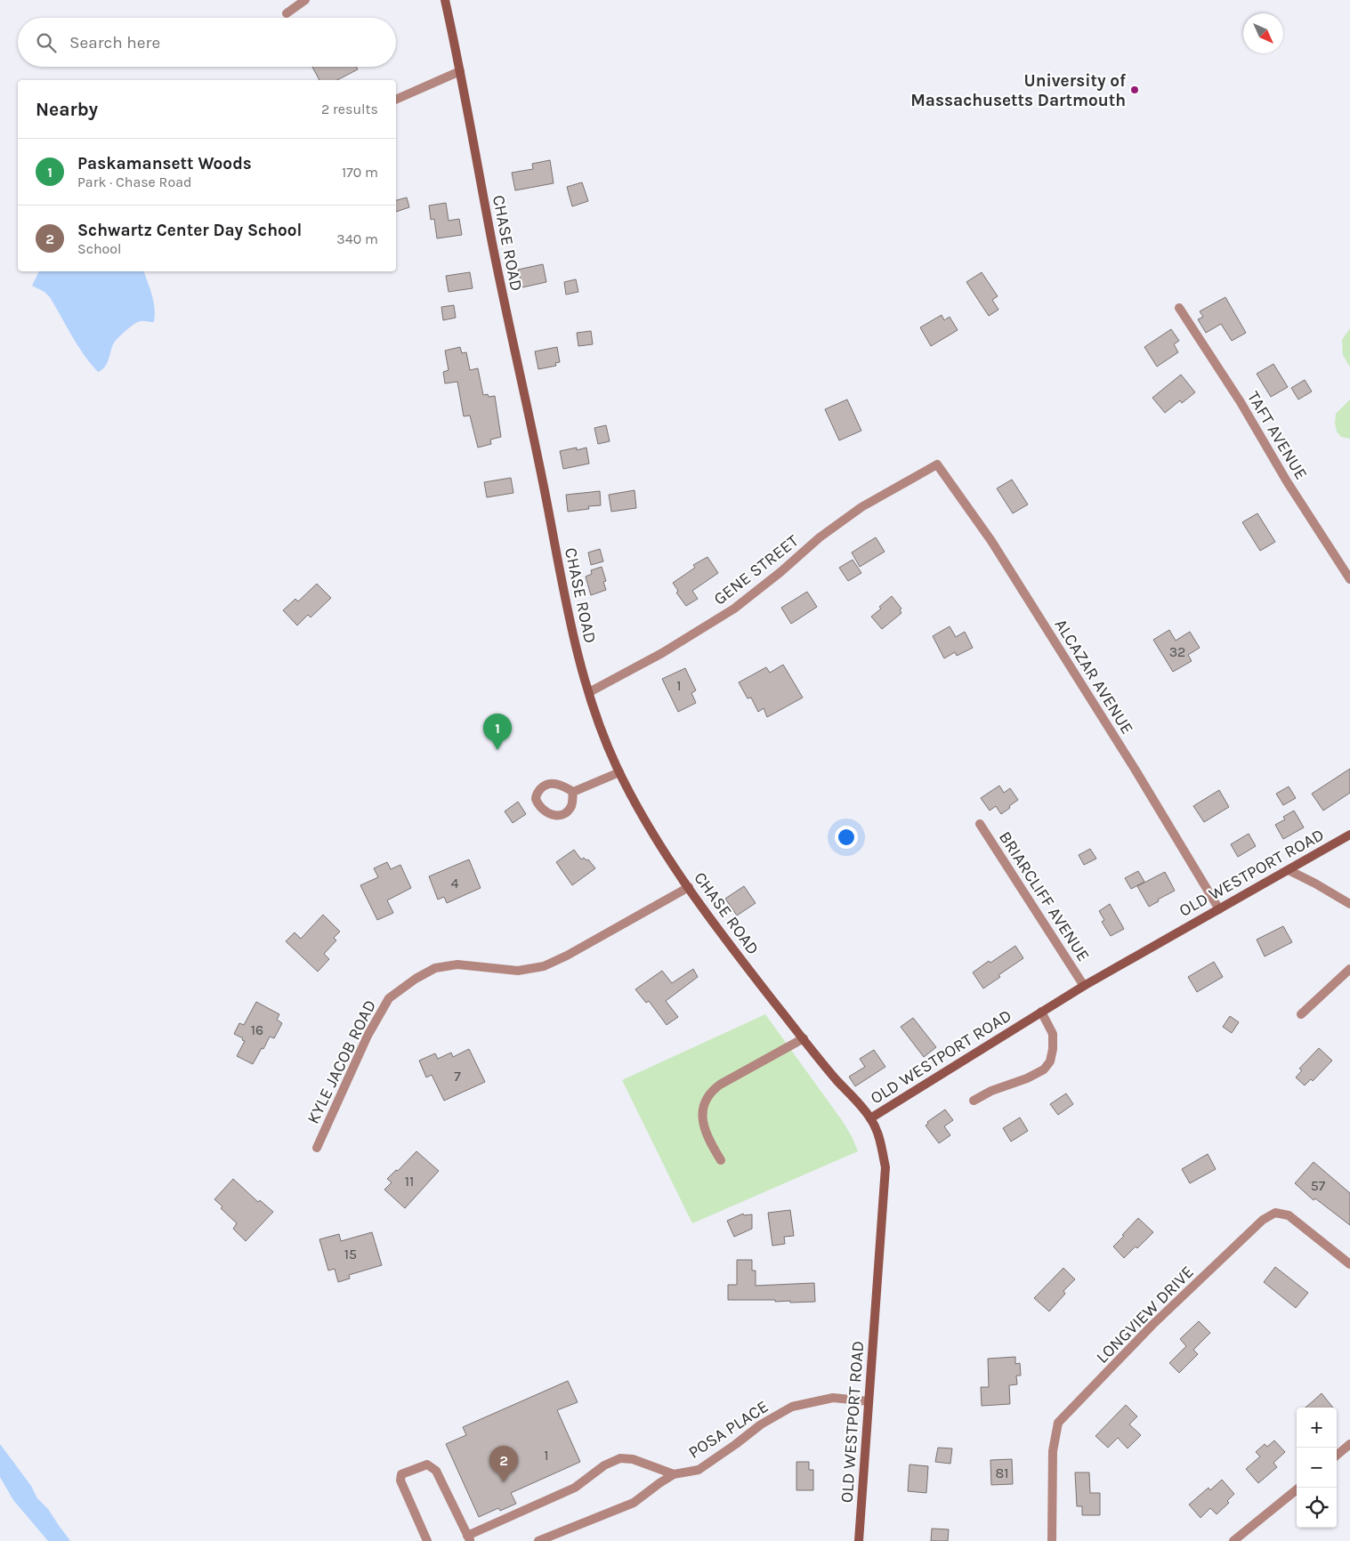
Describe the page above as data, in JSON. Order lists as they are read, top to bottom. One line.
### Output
{"streets":{"street":["CHASE ROAD","TAFT AVENUE","GENE STREET","ALCAZAR AVENUE","OLD WESTPORT ROAD","BRIARCLIFF AVENUE","KYLE JACOB ROAD","LONGVIEW DRIVE","POSA PLACE"]},"crossings":[["CHASE ROAD","GENE STREET"],["CHASE ROAD","OLD WESTPORT ROAD"],["CHASE ROAD","KYLE JACOB ROAD"],["GENE STREET","ALCAZAR AVENUE"],["ALCAZAR AVENUE","OLD WESTPORT ROAD"],["OLD WESTPORT ROAD","BRIARCLIFF AVENUE"],["OLD WESTPORT ROAD","POSA PLACE"]],"places":["University of Massachusetts Dartmouth"],"house_numbers":["32","1","4","16","7","11","57","15","1","81"],"north":"bottom right","page":{"search":"Search here","heading":["Nearby","2 results"],"list":[{"mark":"1","name":"Paskamansett Woods","note":"Park · Chase Road","value":"170 m"},{"mark":"2","name":"Schwartz Center Day School","note":"School","value":"340 m"}],"pins":["1","2"],"map_buttons":["+","−"]}}
